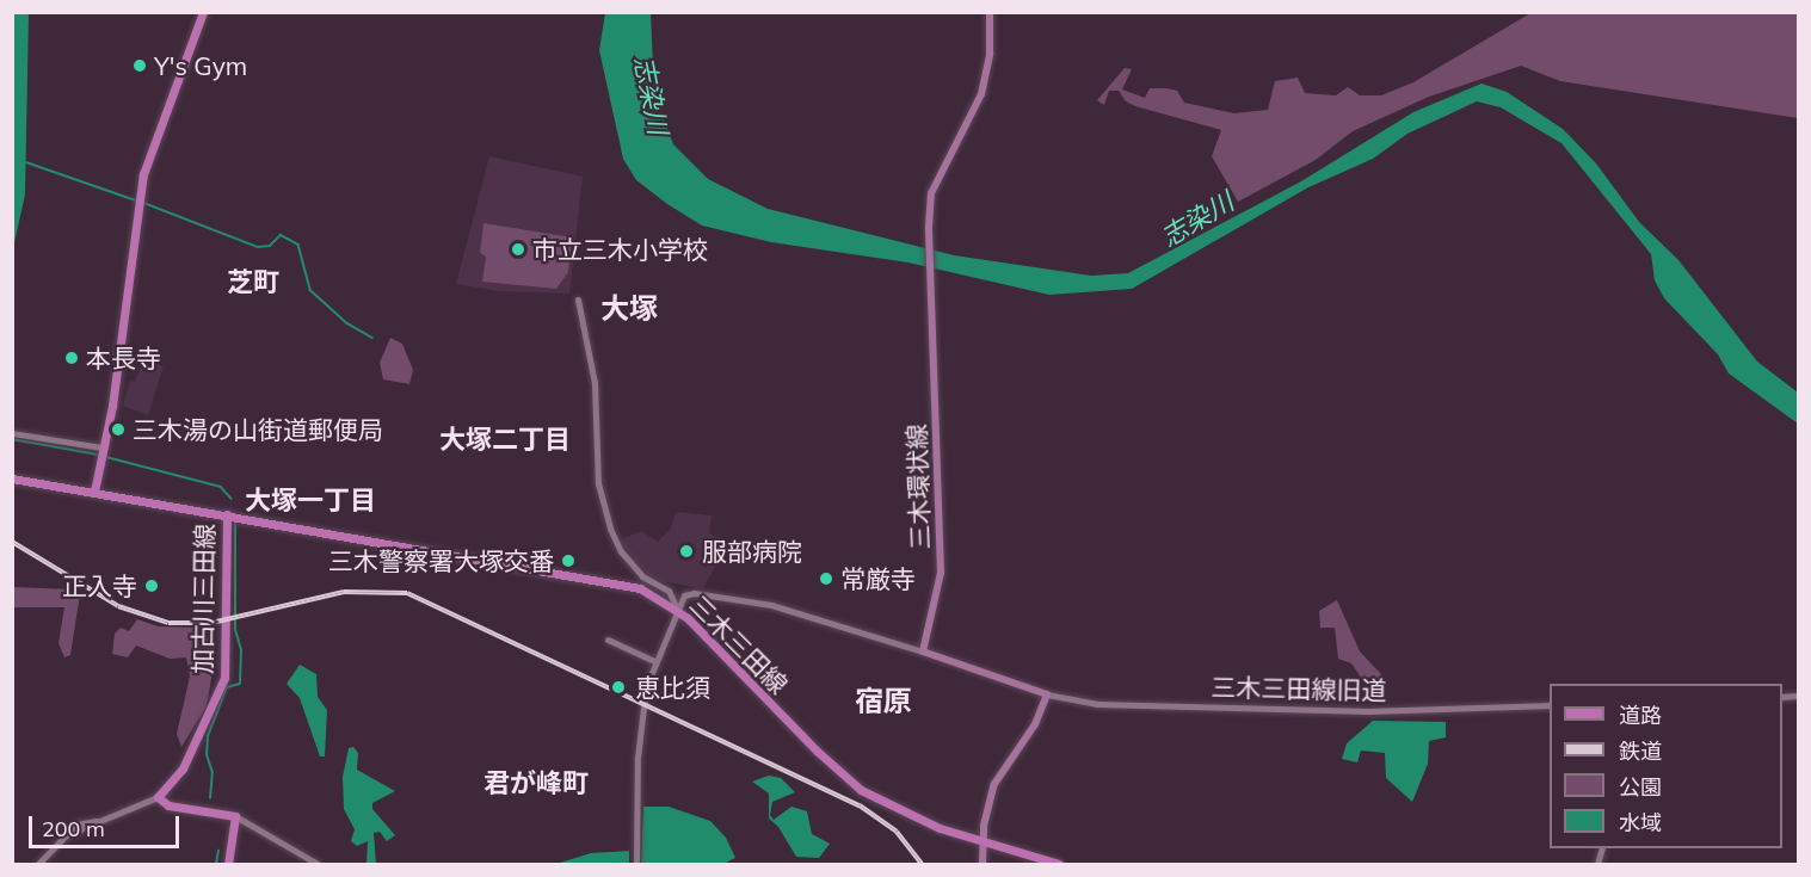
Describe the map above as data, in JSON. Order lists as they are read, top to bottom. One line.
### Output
{"streets":{"main road":["三木環状線","加古川三田線","三木三田線"],"street":["三木三田線旧道"]},"crossings":[["加古川三田線","三木三田線"]],"districts":["芝町","大塚","大塚二丁目","大塚一丁目","宿原","君が峰町"],"water":["志染川"],"places":["Y's Gym","市立三木小学校","本長寺","三木湯の山街道郵便局","服部病院","三木警察署大塚交番","常厳寺","正入寺","恵比須"],"legend":["道路","鉄道","公園","水域"],"scale_bar":"200 m"}
